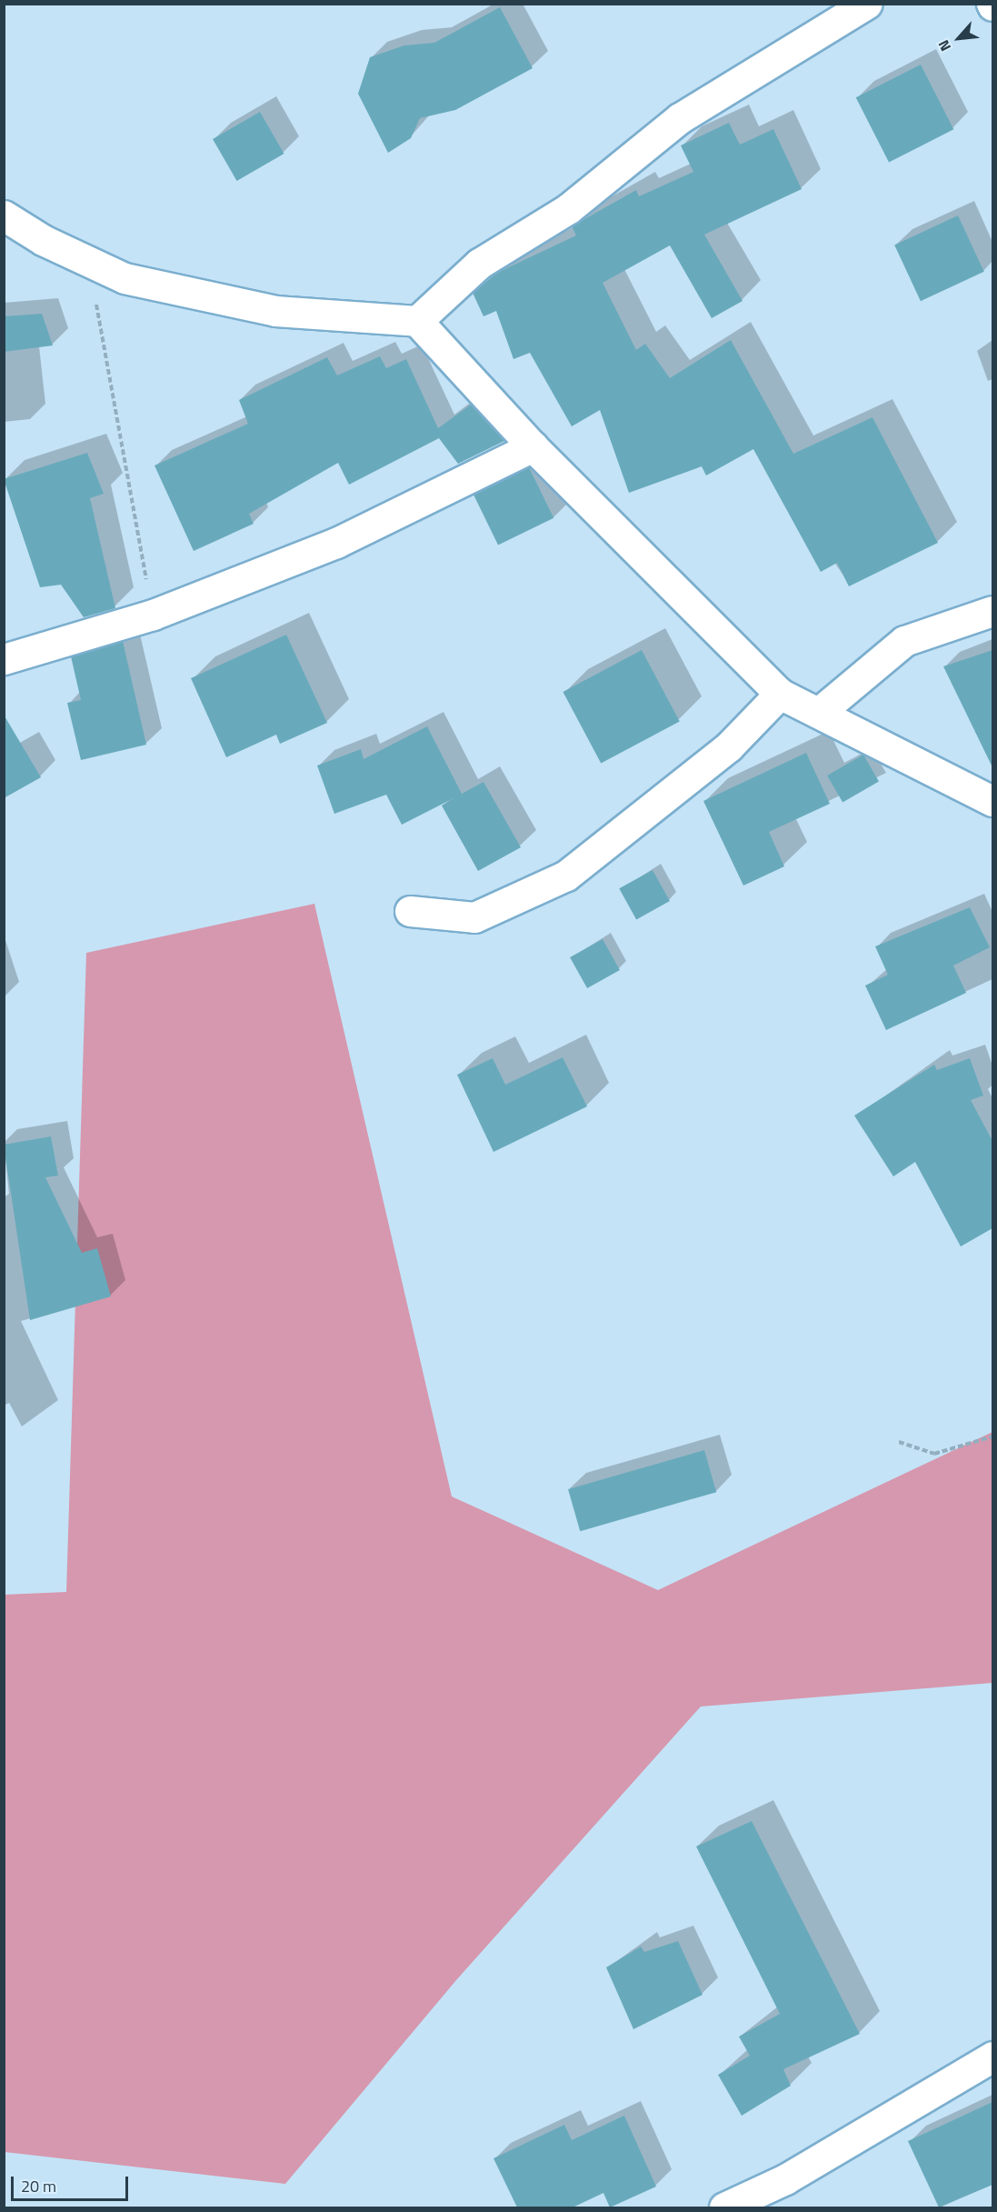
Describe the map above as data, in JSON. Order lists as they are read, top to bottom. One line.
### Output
{"scale_bar":"20 m","north":"bottom left"}
